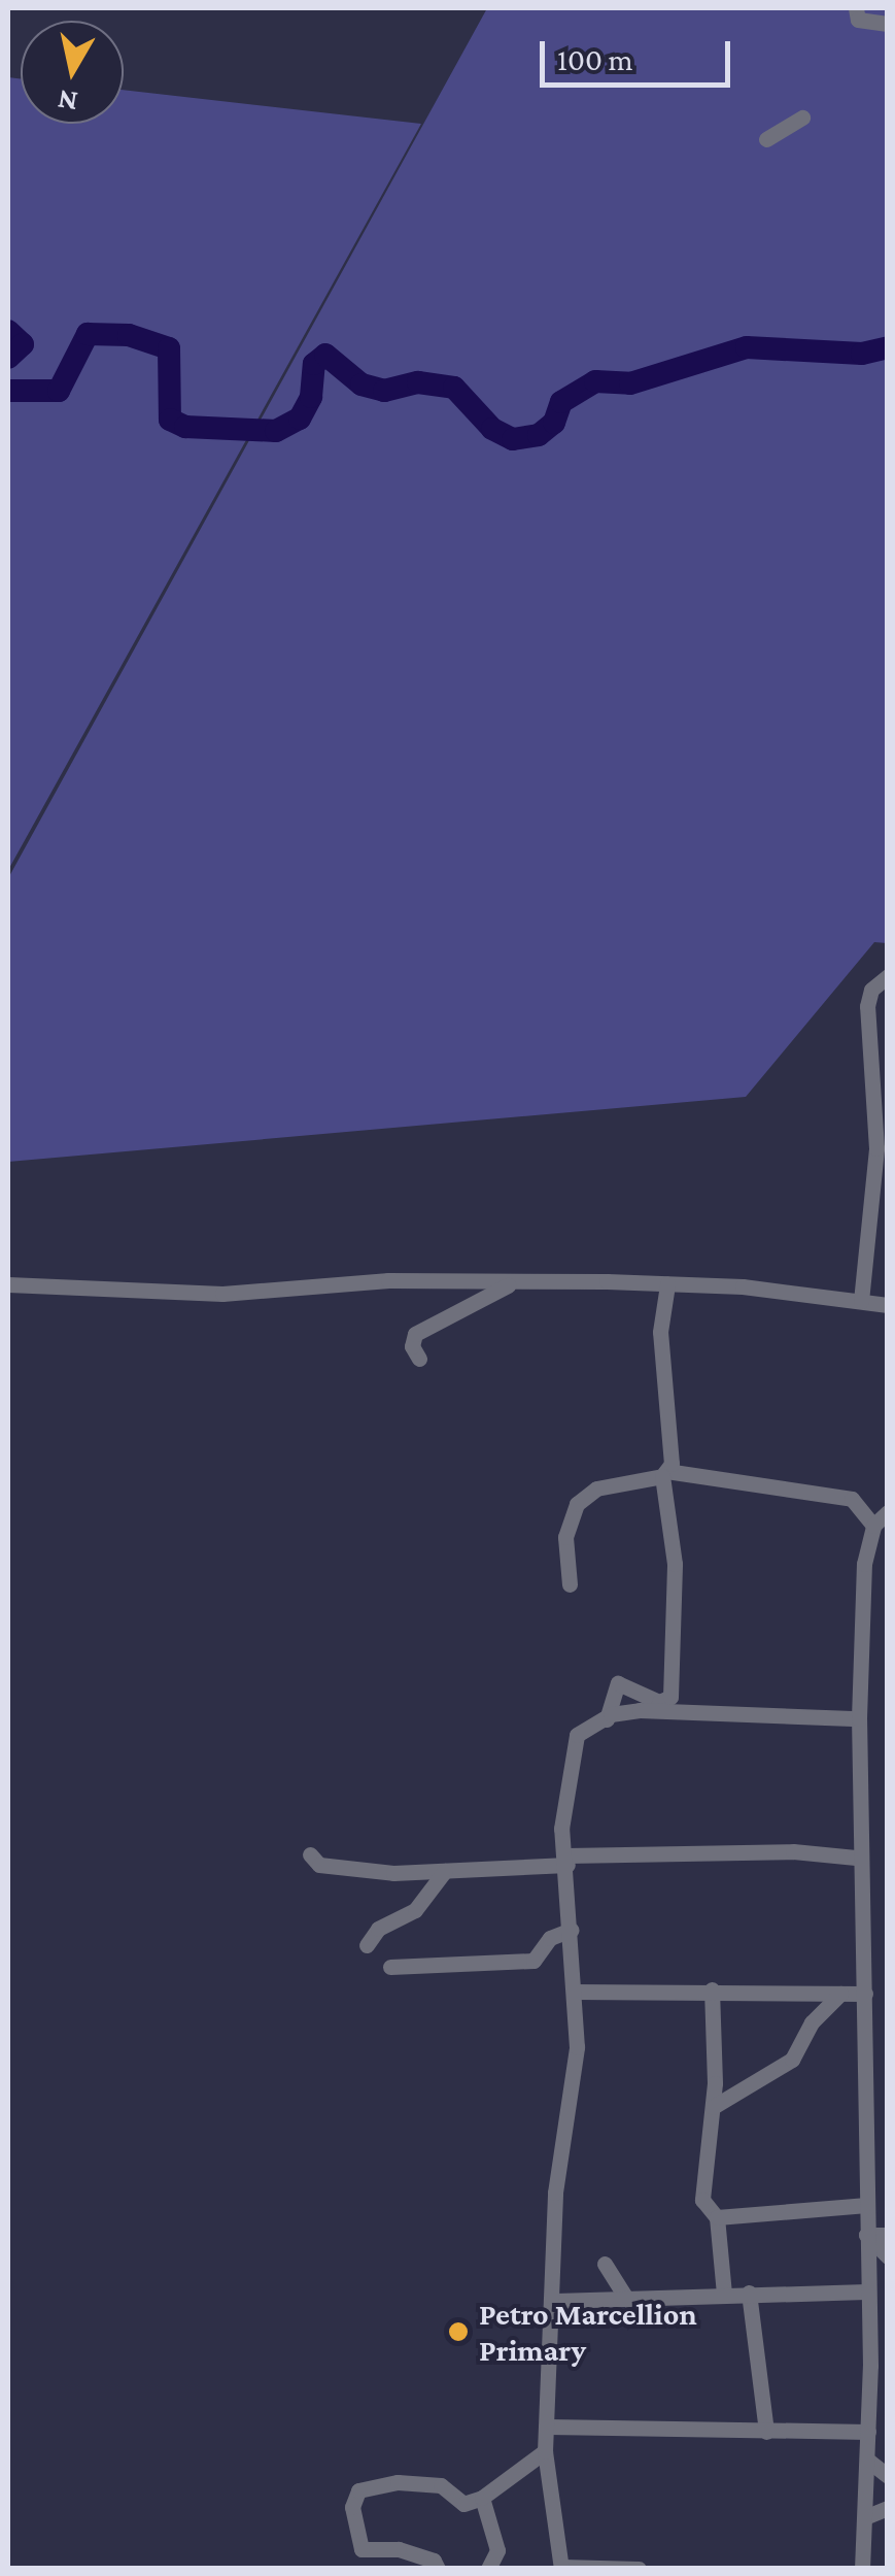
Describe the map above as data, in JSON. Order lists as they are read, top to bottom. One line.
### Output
{"places":["Petro Marcellion Primary"],"scale_bar":"100 m","north":"bottom"}
